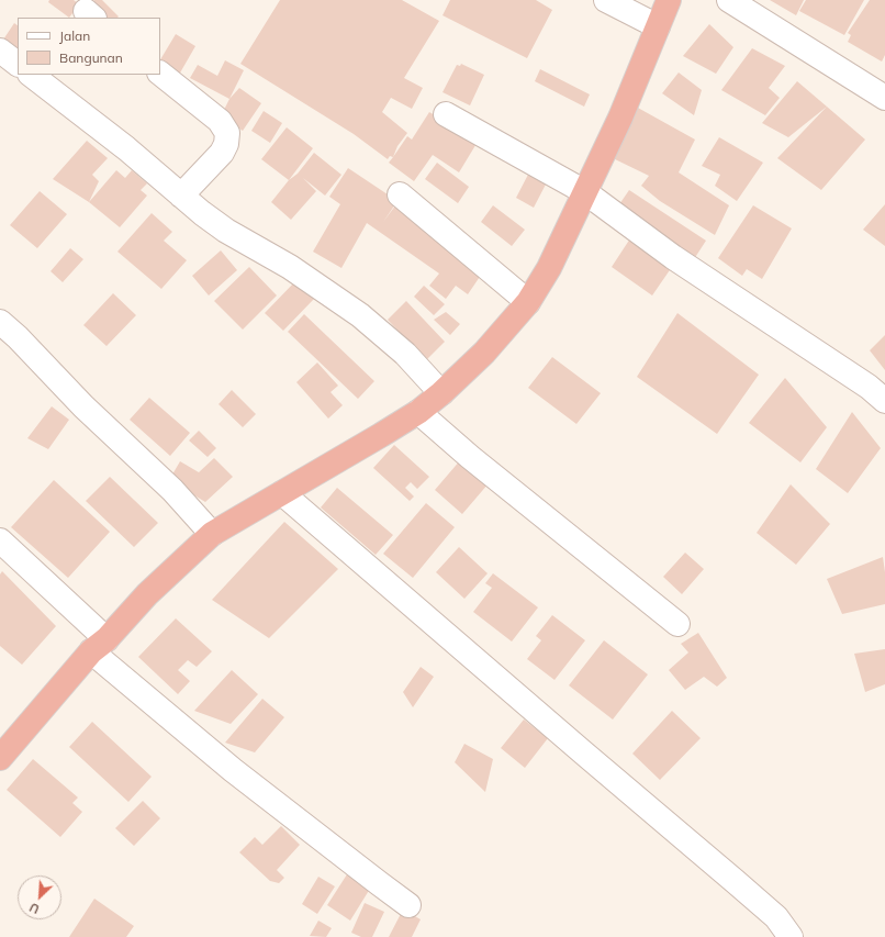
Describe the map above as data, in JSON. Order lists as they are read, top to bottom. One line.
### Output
{"legend":["Jalan","Bangunan"],"north":"bottom left"}
